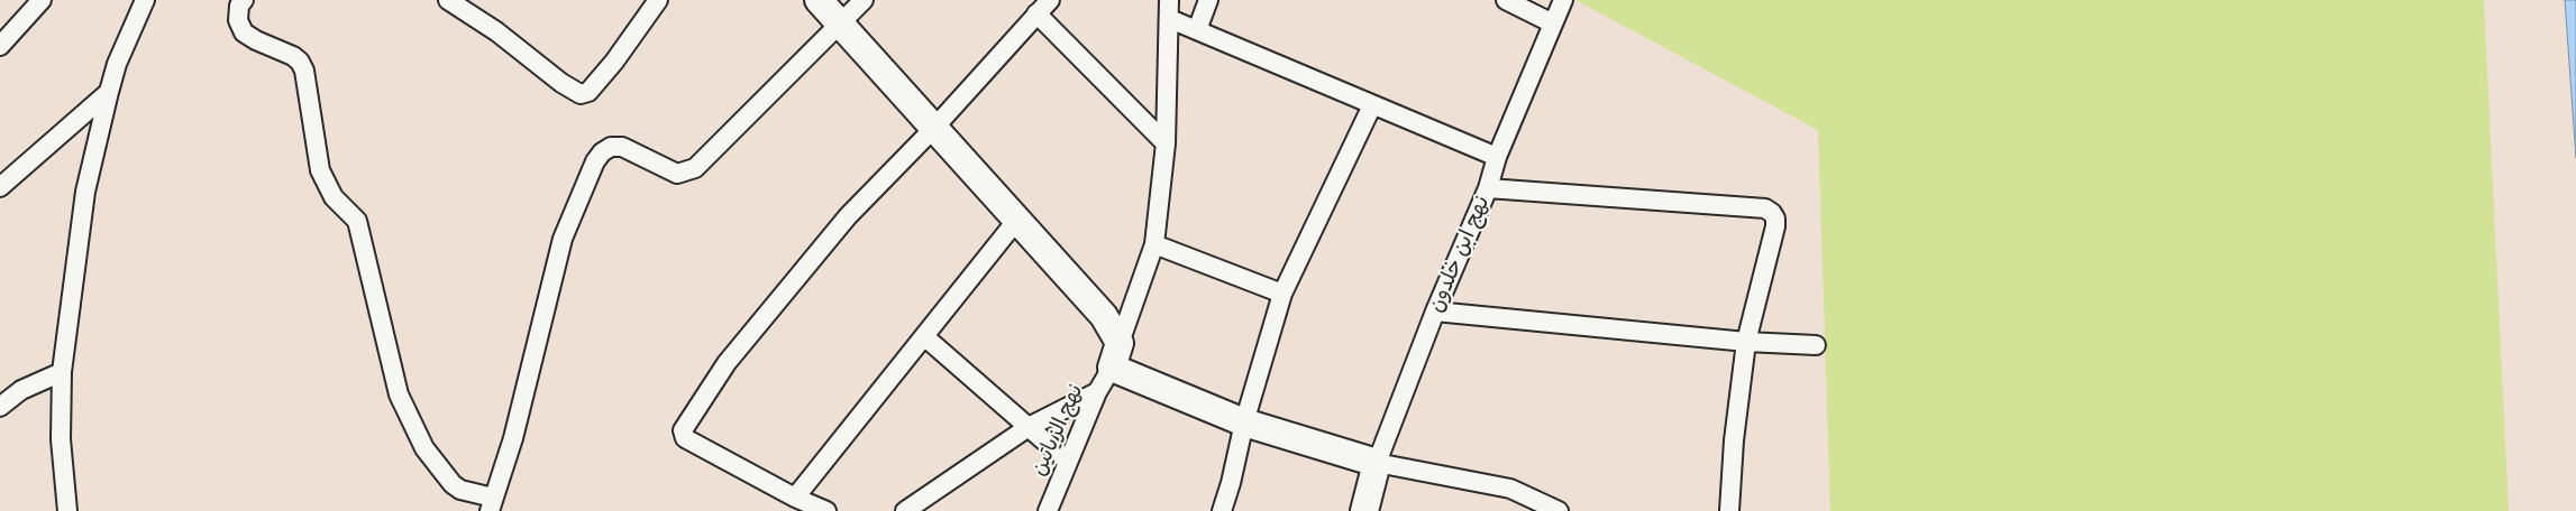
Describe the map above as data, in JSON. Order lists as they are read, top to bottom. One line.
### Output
{"streets":{"street":["نهج ابن خلدون","نهج الزياتين"]}}
